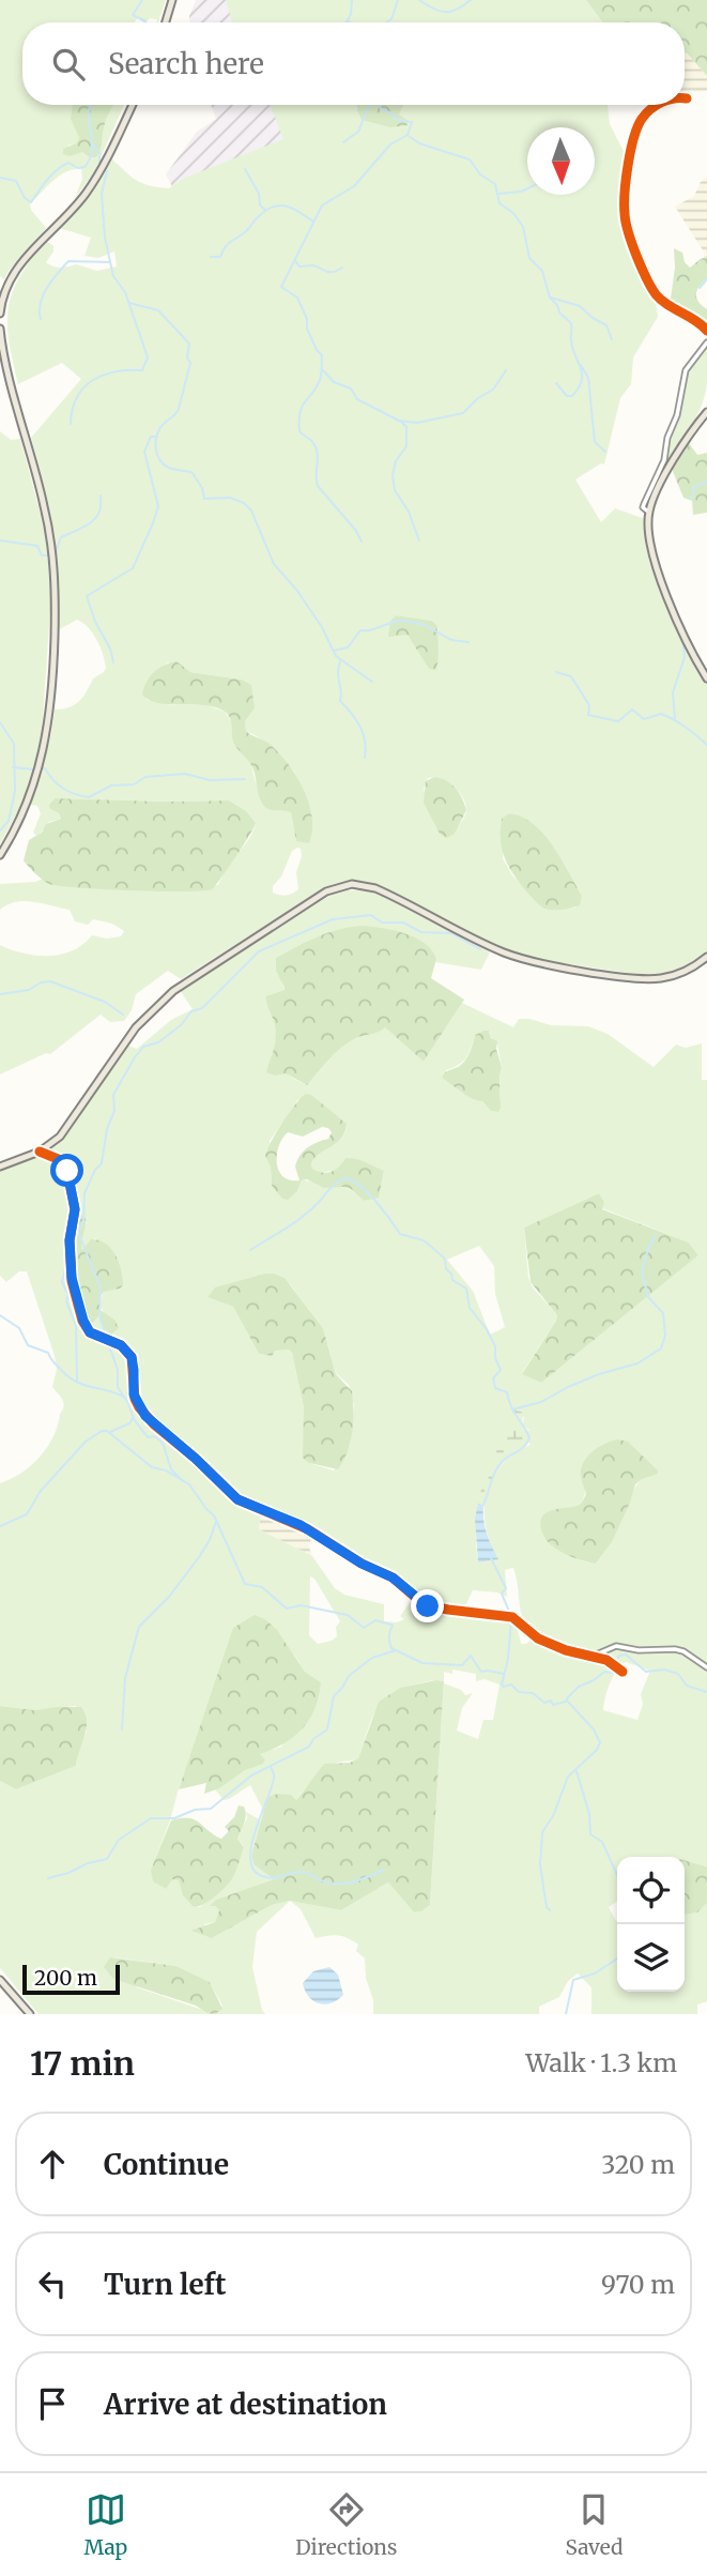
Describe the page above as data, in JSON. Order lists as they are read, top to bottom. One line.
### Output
{"scale_bar":"200 m","north":"bottom","page":{"search":"Search here","scale":"200 m","heading":["17 min","Walk · 1.3 km"],"list":[["Continue","320 m"],["Turn left","970 m"],"Arrive at destination"],"nav":["Map","Directions","Saved"]}}
